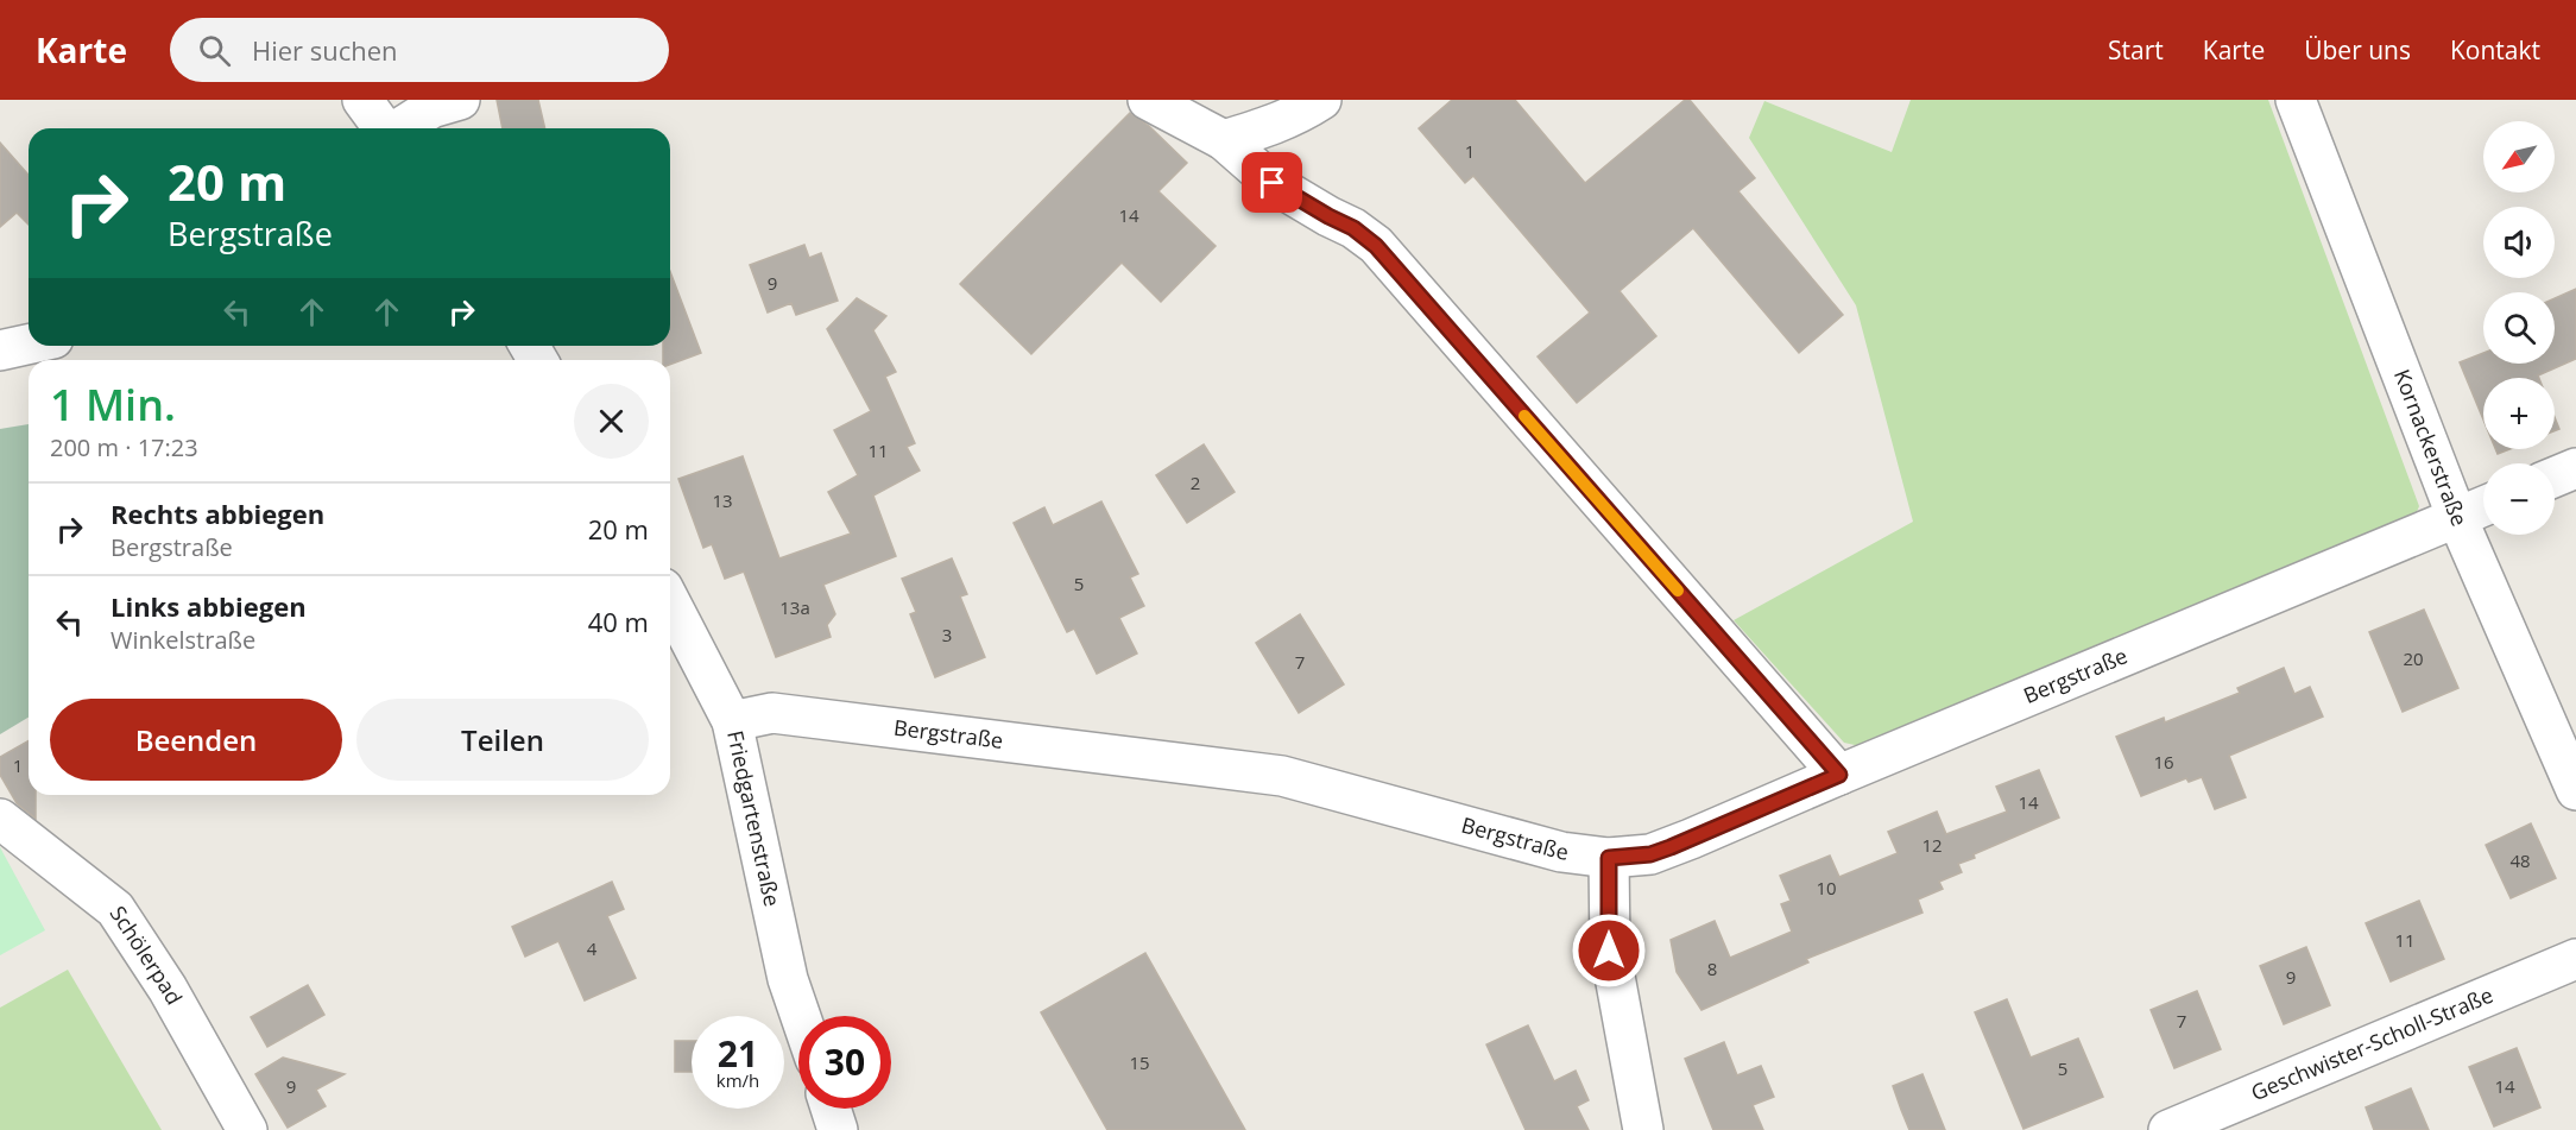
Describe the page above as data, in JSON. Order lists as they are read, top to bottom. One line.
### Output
{"streets":{"street":["Kornackerstraße","Bergstraße","Friedgartenstraße","Schölerpad","Geschwister-Scholl-Straße"]},"crossings":[["Kornackerstraße","Bergstraße"],["Bergstraße","Friedgartenstraße"]],"house_numbers":["1","14","9","11","2","13","5","13a","3","20","7","16","1","14","12","48","10","11","4","8","9","7","15","5","9","14"],"north":"bottom left","page":{"header":"Karte","search":"Hier suchen","nav":["Start","Karte","Über uns","Kontakt"],"map_buttons":["+","−"],"turn":["20 m","Bergstraße"],"heading":["1 Min.","200 m · 17:23"],"list":[{"name":"Rechts abbiegen","note":"Bergstraße","value":"20 m"},{"name":"Links abbiegen","note":"Winkelstraße","value":"40 m"}],"buttons":["Beenden","Teilen"],"speed":"21 km/h","limit":"30"}}
